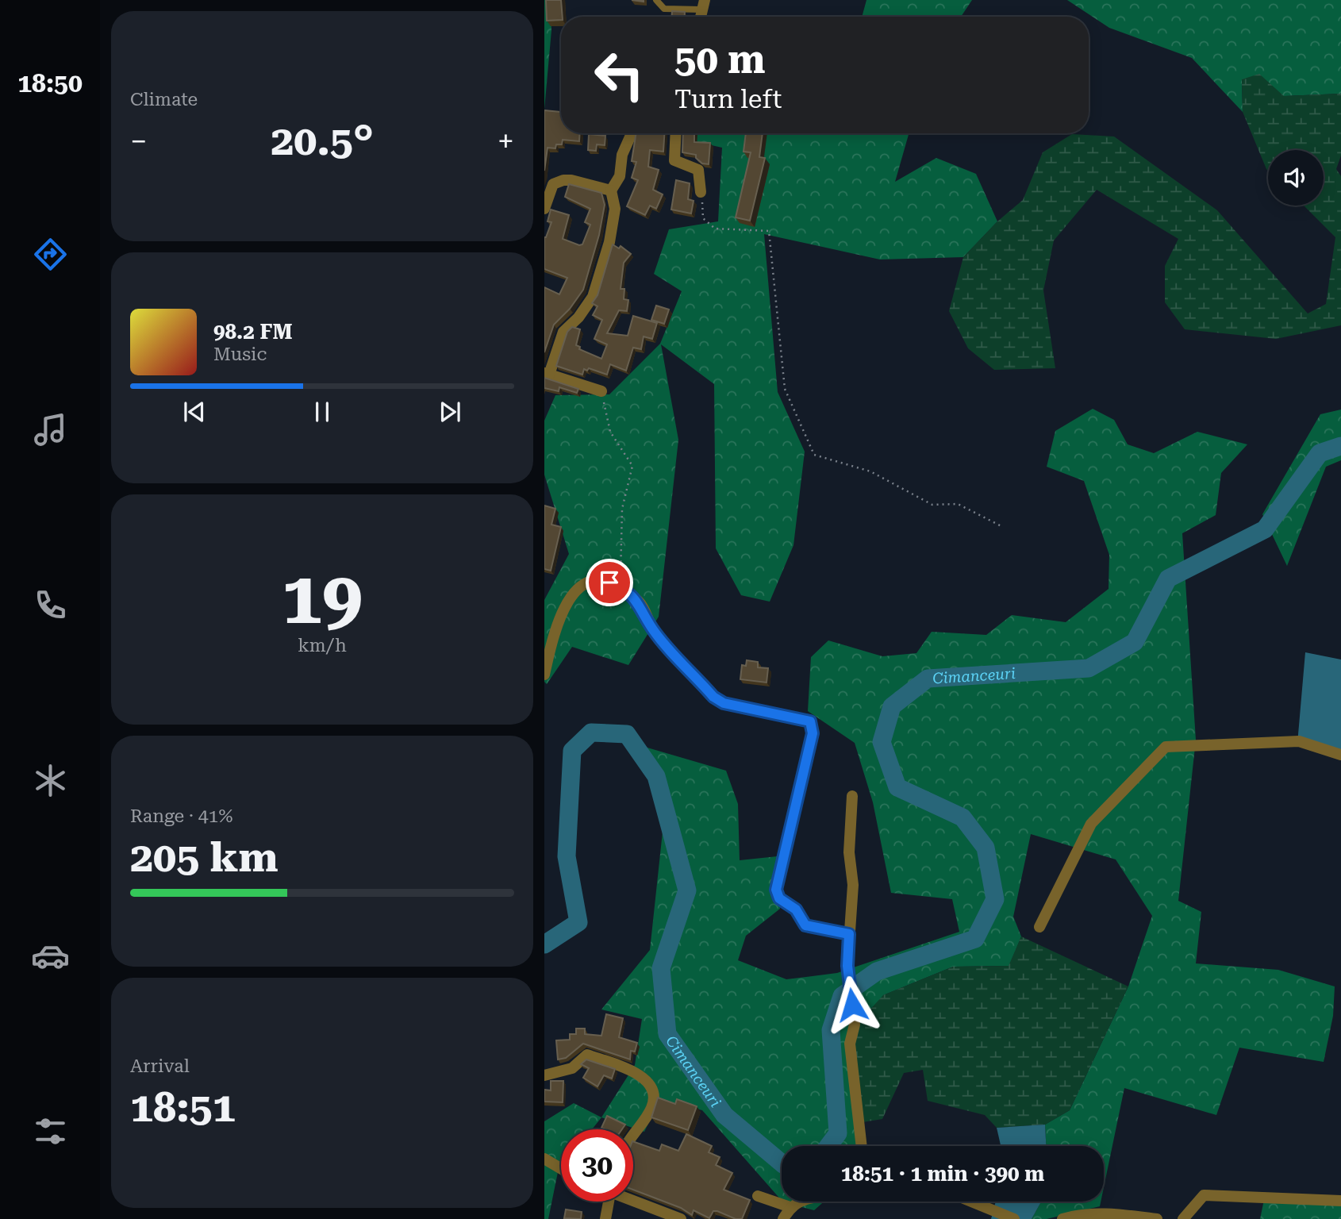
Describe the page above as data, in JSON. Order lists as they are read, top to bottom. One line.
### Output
{"water":["Cimanceuri"],"page":{"tabs":"18:50","tile":["Climate",["19","km/h"],["Range · 41%","205 km"],["Arrival","18:51"]],"turn":["50 m","Turn left"],"heat":["−","20.5°","+"],"song":["98.2 FM","Music"],"limit":"30","trip":"18:51 · 1 min · 390 m"}}
